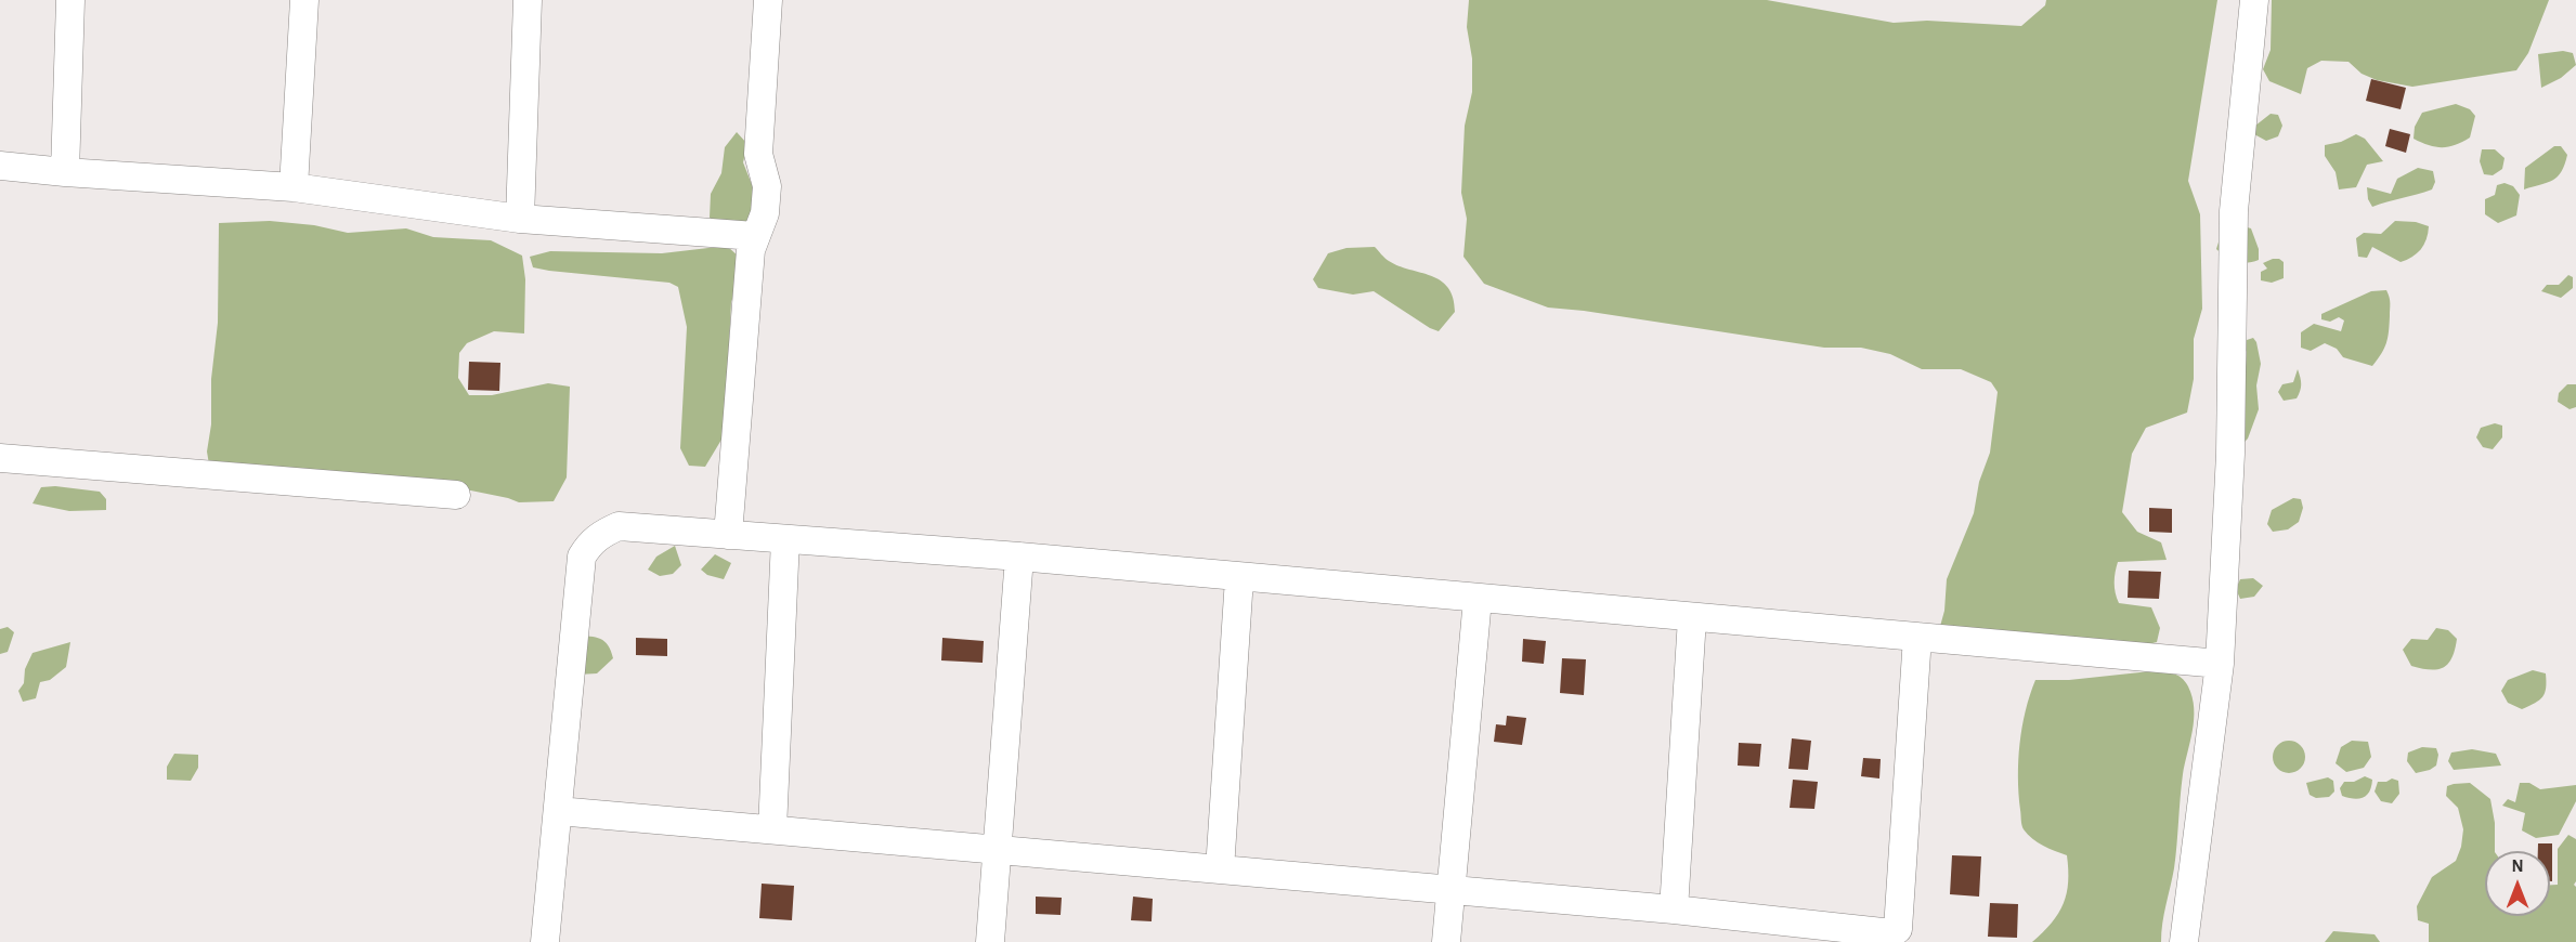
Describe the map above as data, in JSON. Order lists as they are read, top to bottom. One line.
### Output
{"north":"top"}
